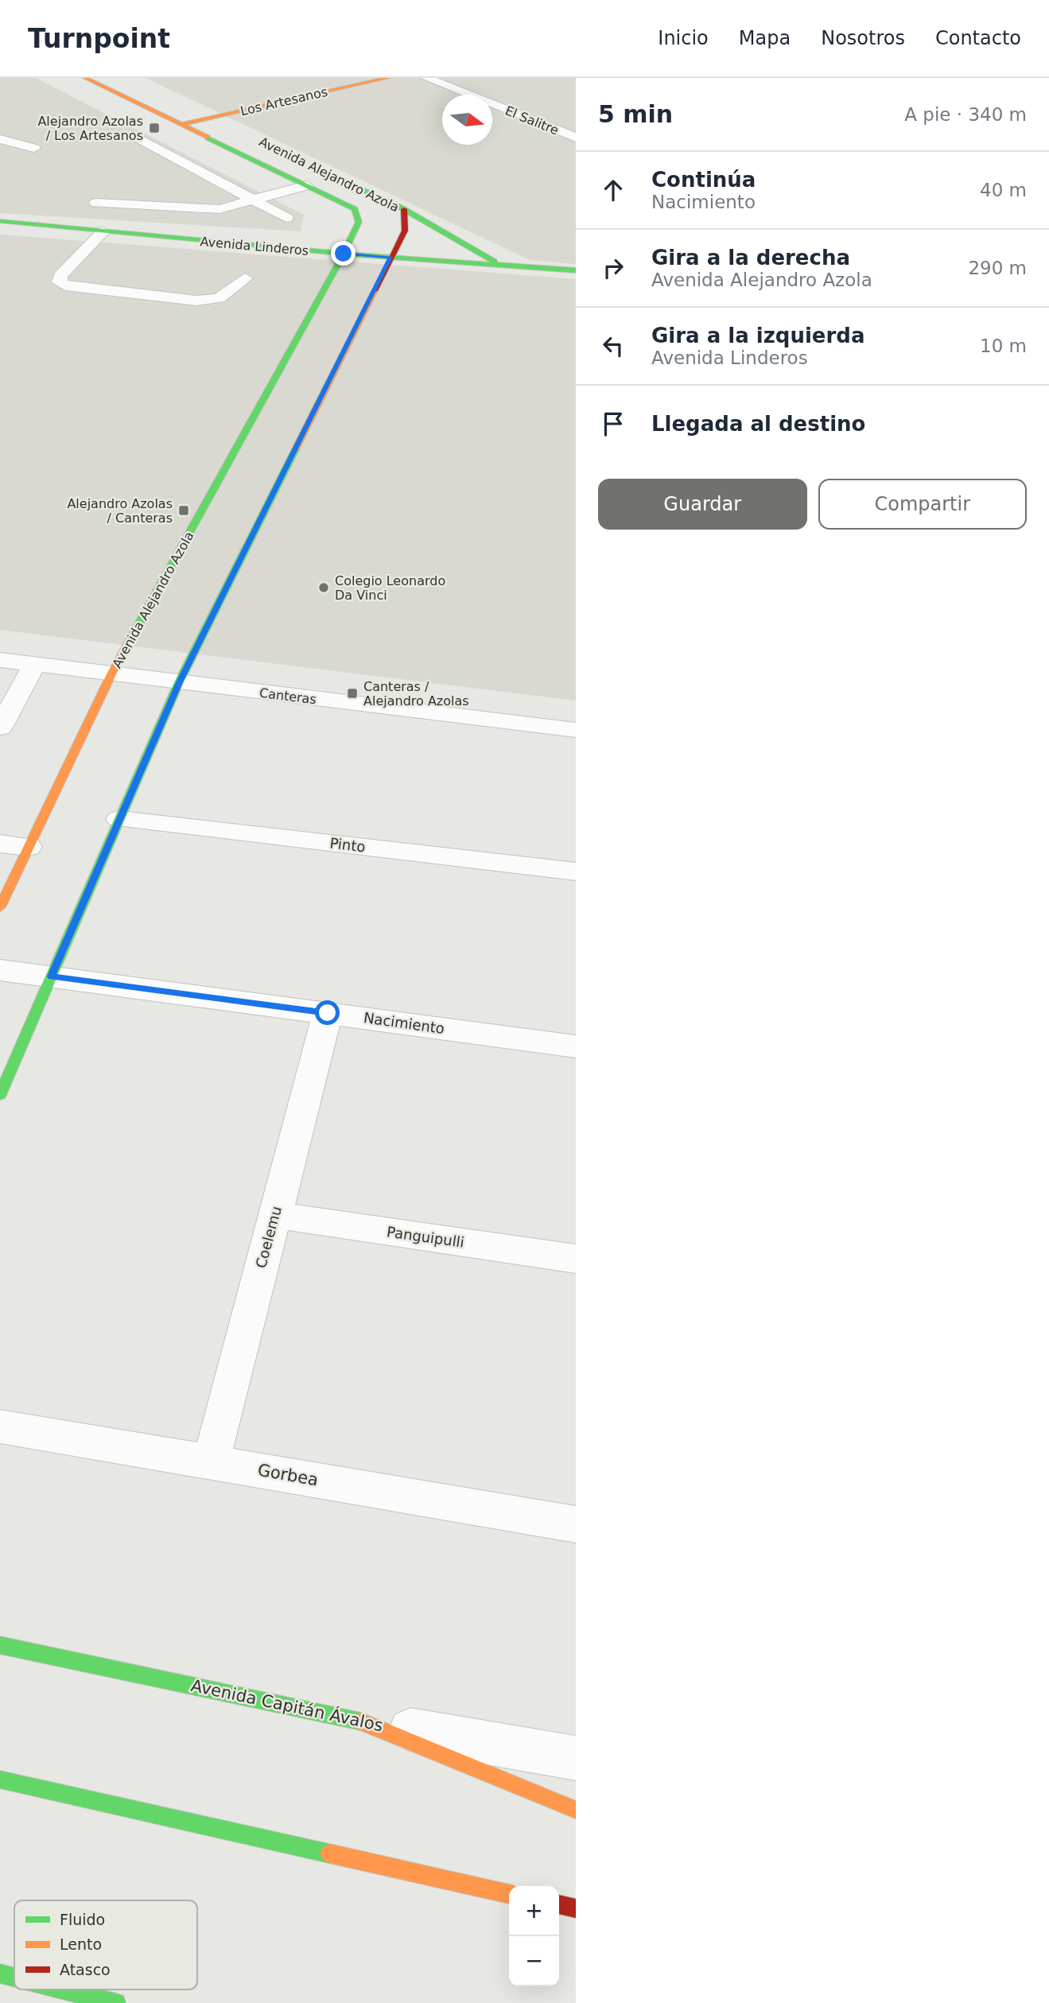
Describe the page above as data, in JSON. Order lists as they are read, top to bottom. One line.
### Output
{"streets":{"main road":["Los Artesanos","Avenida Alejandro Azola","Avenida Linderos","Avenida Capitán Ávalos"],"street":["Canteras","Pinto","Nacimiento","Coelemu","Panguipulli","Gorbea"],"lane":["El Salitre"]},"crossings":[["Los Artesanos","Avenida Alejandro Azola"],["Avenida Alejandro Azola","Avenida Linderos"],["Avenida Alejandro Azola","Canteras"],["Avenida Alejandro Azola","Pinto"],["Avenida Alejandro Azola","Nacimiento"],["Nacimiento","Coelemu"],["Coelemu","Panguipulli"],["Coelemu","Gorbea"]],"places":{"transit":["Alejandro Azolas / Los Artesanos","Alejandro Azolas / Canteras","Canteras / Alejandro Azolas"],"other":["Colegio Leonardo Da Vinci"]},"legend":["Fluido","Lento","Atasco"],"north":"right","page":{"header":"Turnpoint","nav":["Inicio","Mapa","Nosotros","Contacto"],"heading":["5 min","A pie · 340 m"],"list":[["Continúa","Nacimiento","40 m"],["Gira a la derecha","Avenida Alejandro Azola","290 m"],["Gira a la izquierda","Avenida Linderos","10 m"],"Llegada al destino"],"buttons":["Guardar","Compartir"],"map_buttons":["+","−"]}}
